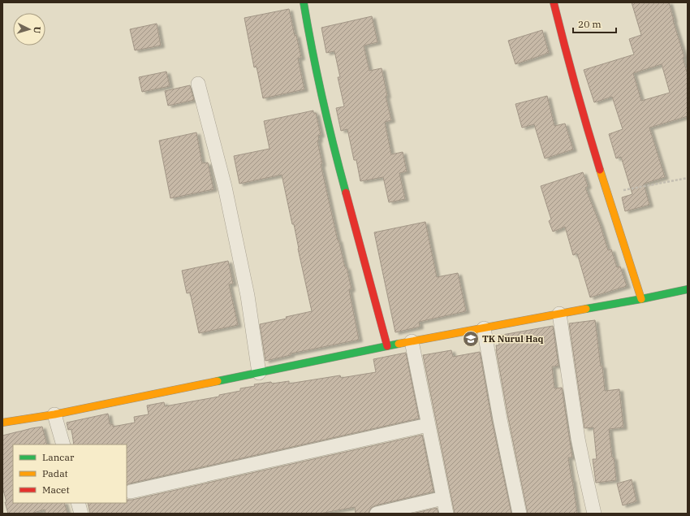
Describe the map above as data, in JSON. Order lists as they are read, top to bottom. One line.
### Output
{"places":{"school or university":["TK Nurul Haq"]},"legend":["Lancar","Padat","Macet"],"scale_bar":"20 m","north":"right"}
